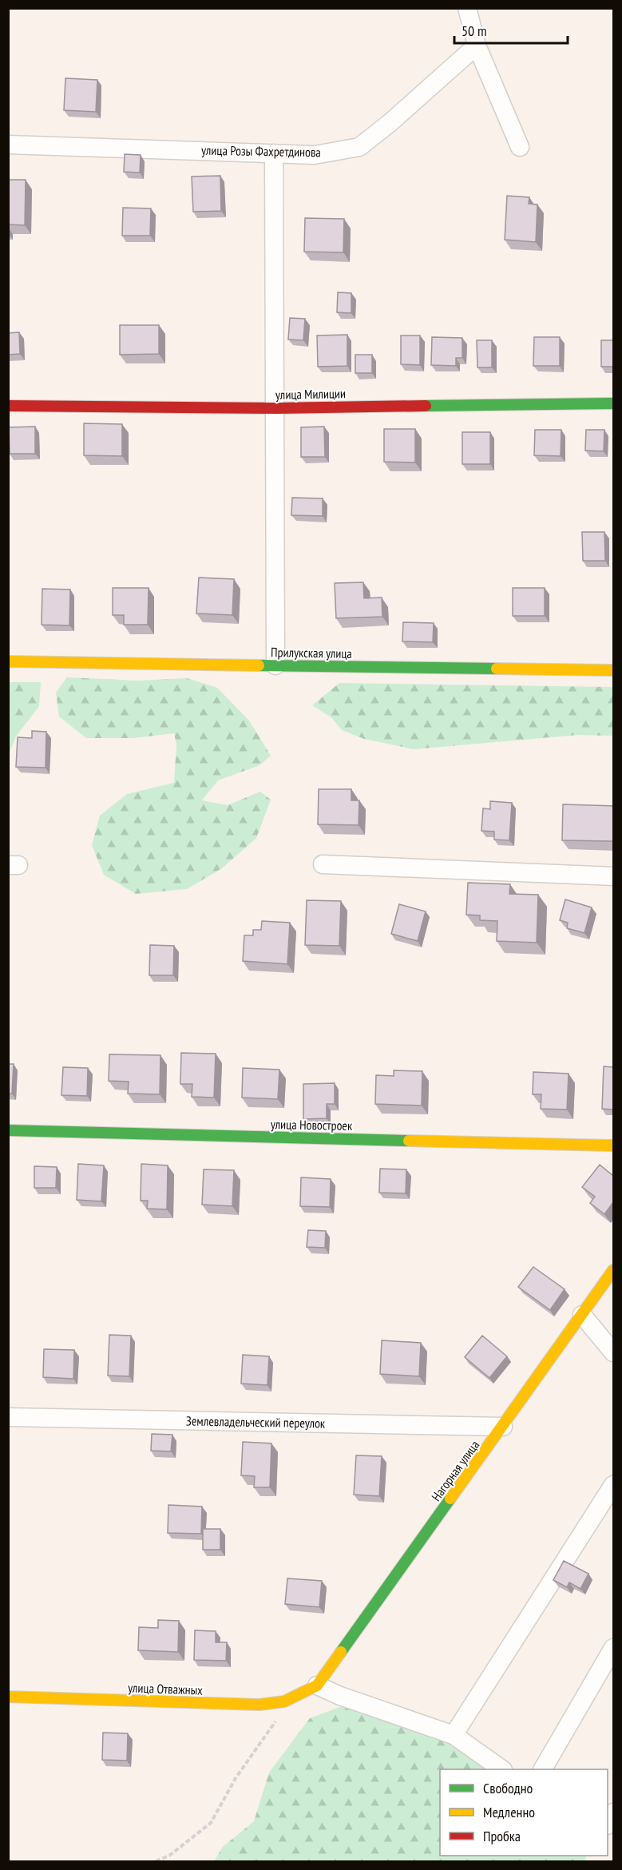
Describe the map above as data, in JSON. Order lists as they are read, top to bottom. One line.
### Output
{"streets":{"street":["улица Розы Фахретдинова","улица Милиции","Прилукская улица","улица Новостроек","Землевладельческий переулок","Нагорная улица","улица Отважных"]},"crossings":[["Землевладельческий переулок","Нагорная улица"],["Нагорная улица","улица Отважных"]],"legend":["Свободно","Медленно","Пробка"],"scale_bar":"50 m"}
